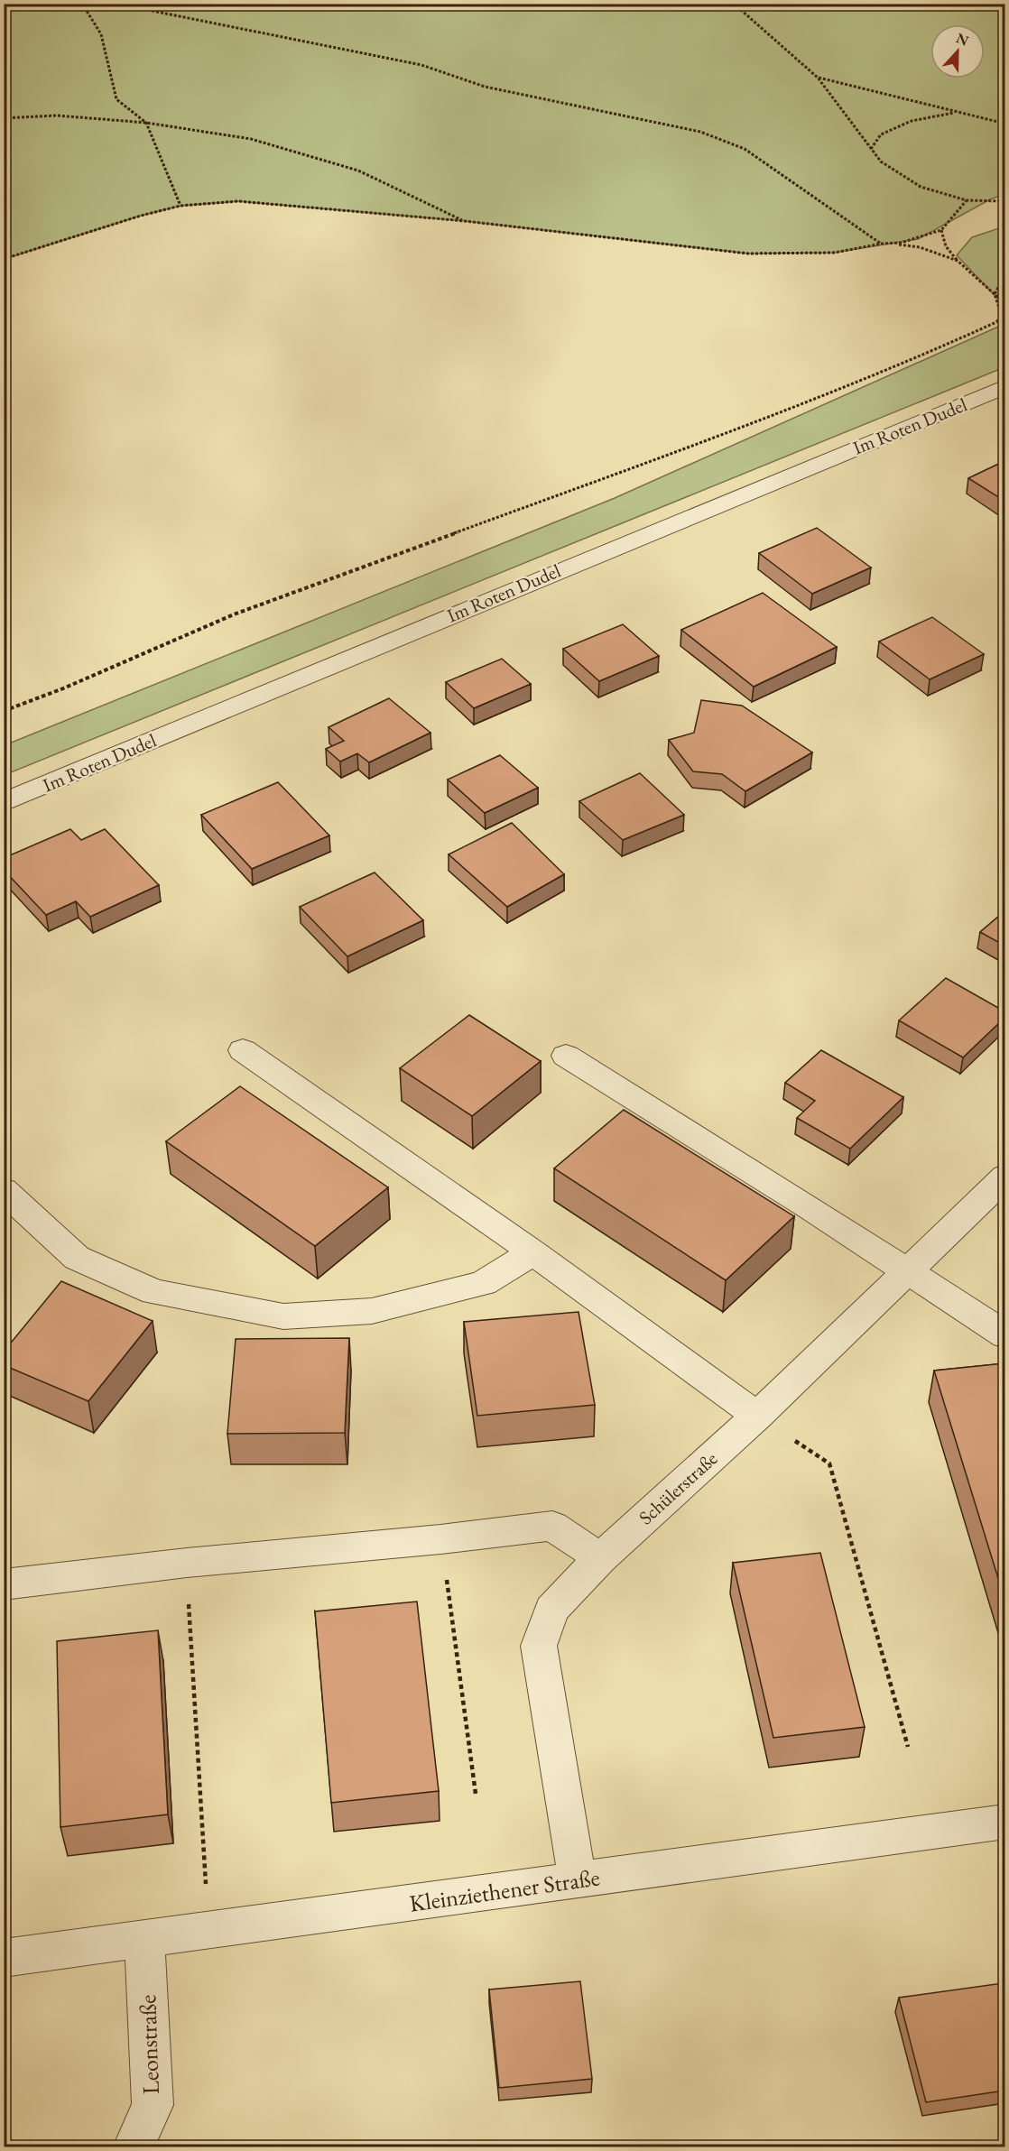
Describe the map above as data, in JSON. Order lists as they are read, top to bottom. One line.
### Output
{"streets":{"street":["Im Roten Dudel","Schülerstraße","Kleinziethener Straße","Leonstraße"]},"crossings":[["Schülerstraße","Kleinziethener Straße"],["Kleinziethener Straße","Leonstraße"]],"north":"top"}
